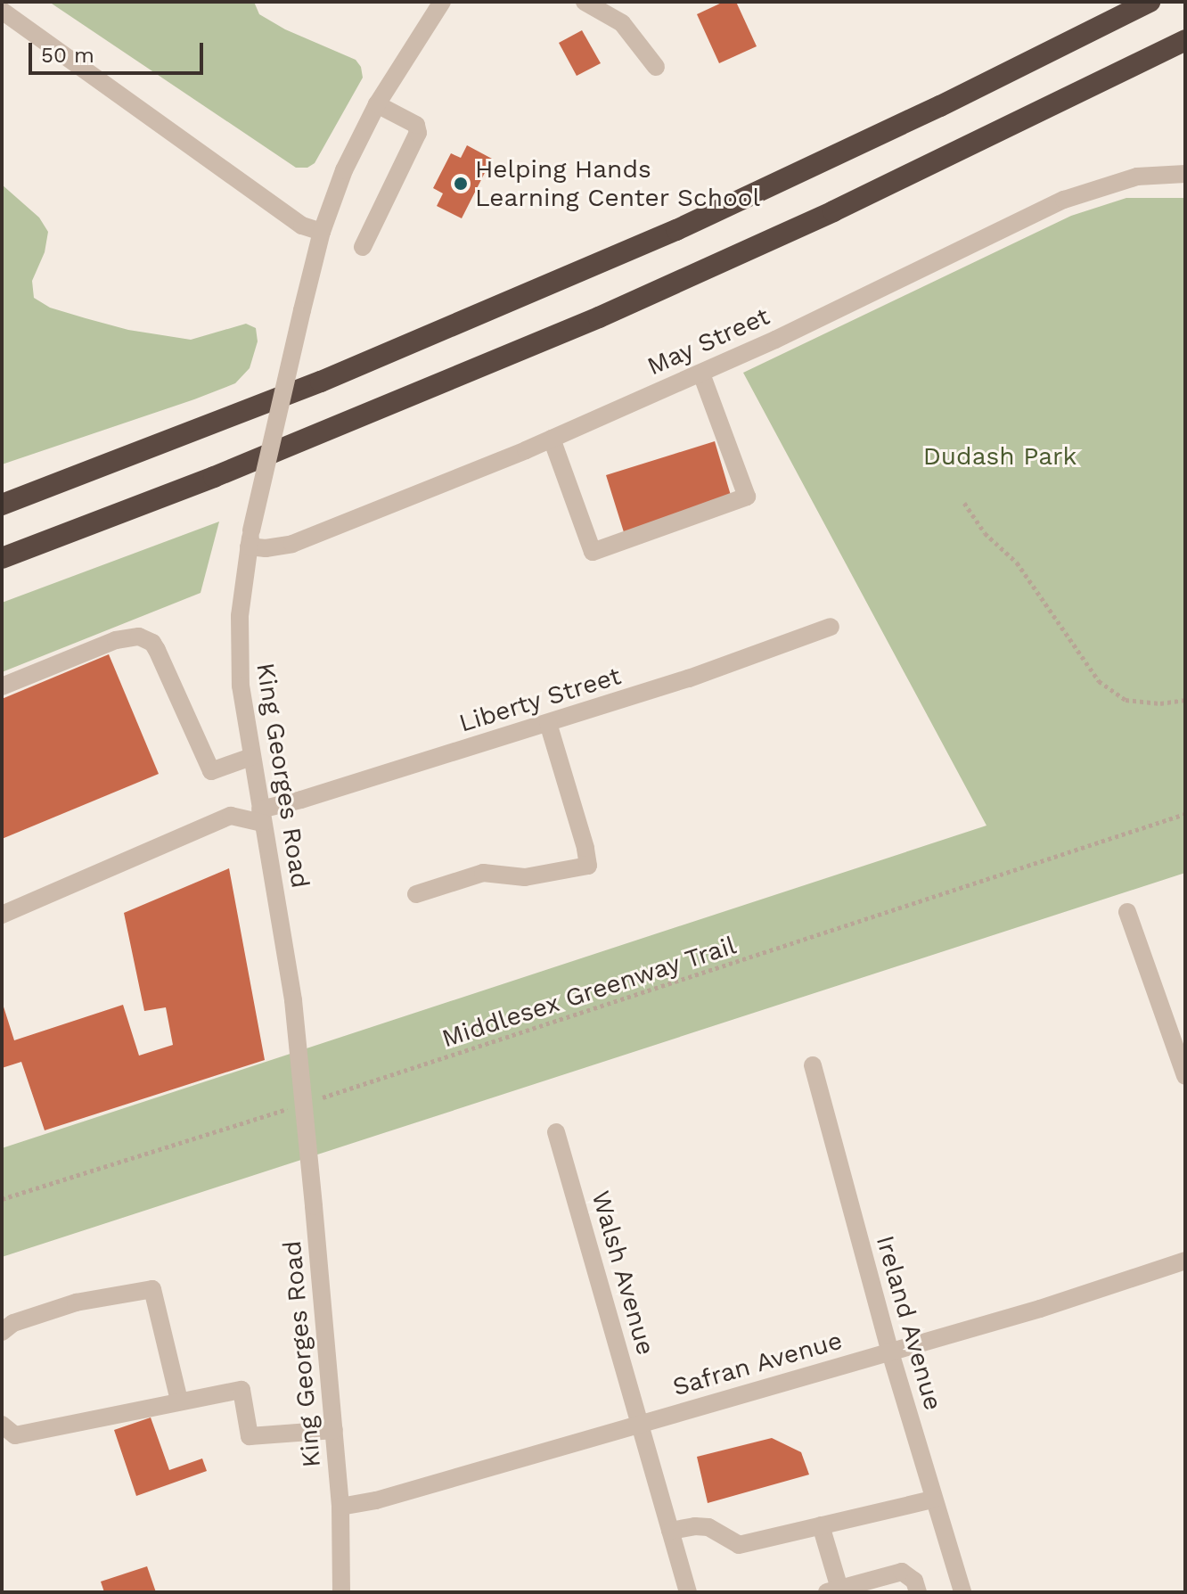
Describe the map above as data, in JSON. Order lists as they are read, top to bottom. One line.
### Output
{"streets":{"street":["May Street","Liberty Street","King Georges Road","Walsh Avenue","Ireland Avenue","Safran Avenue"],"path":["Middlesex Greenway Trail"]},"crossings":[["May Street","King Georges Road"],["Liberty Street","King Georges Road"],["King Georges Road","Safran Avenue"],["Walsh Avenue","Safran Avenue"],["Ireland Avenue","Safran Avenue"]],"parks":["Dudash Park"],"places":["Helping Hands Learning Center School"],"scale_bar":"50 m"}
